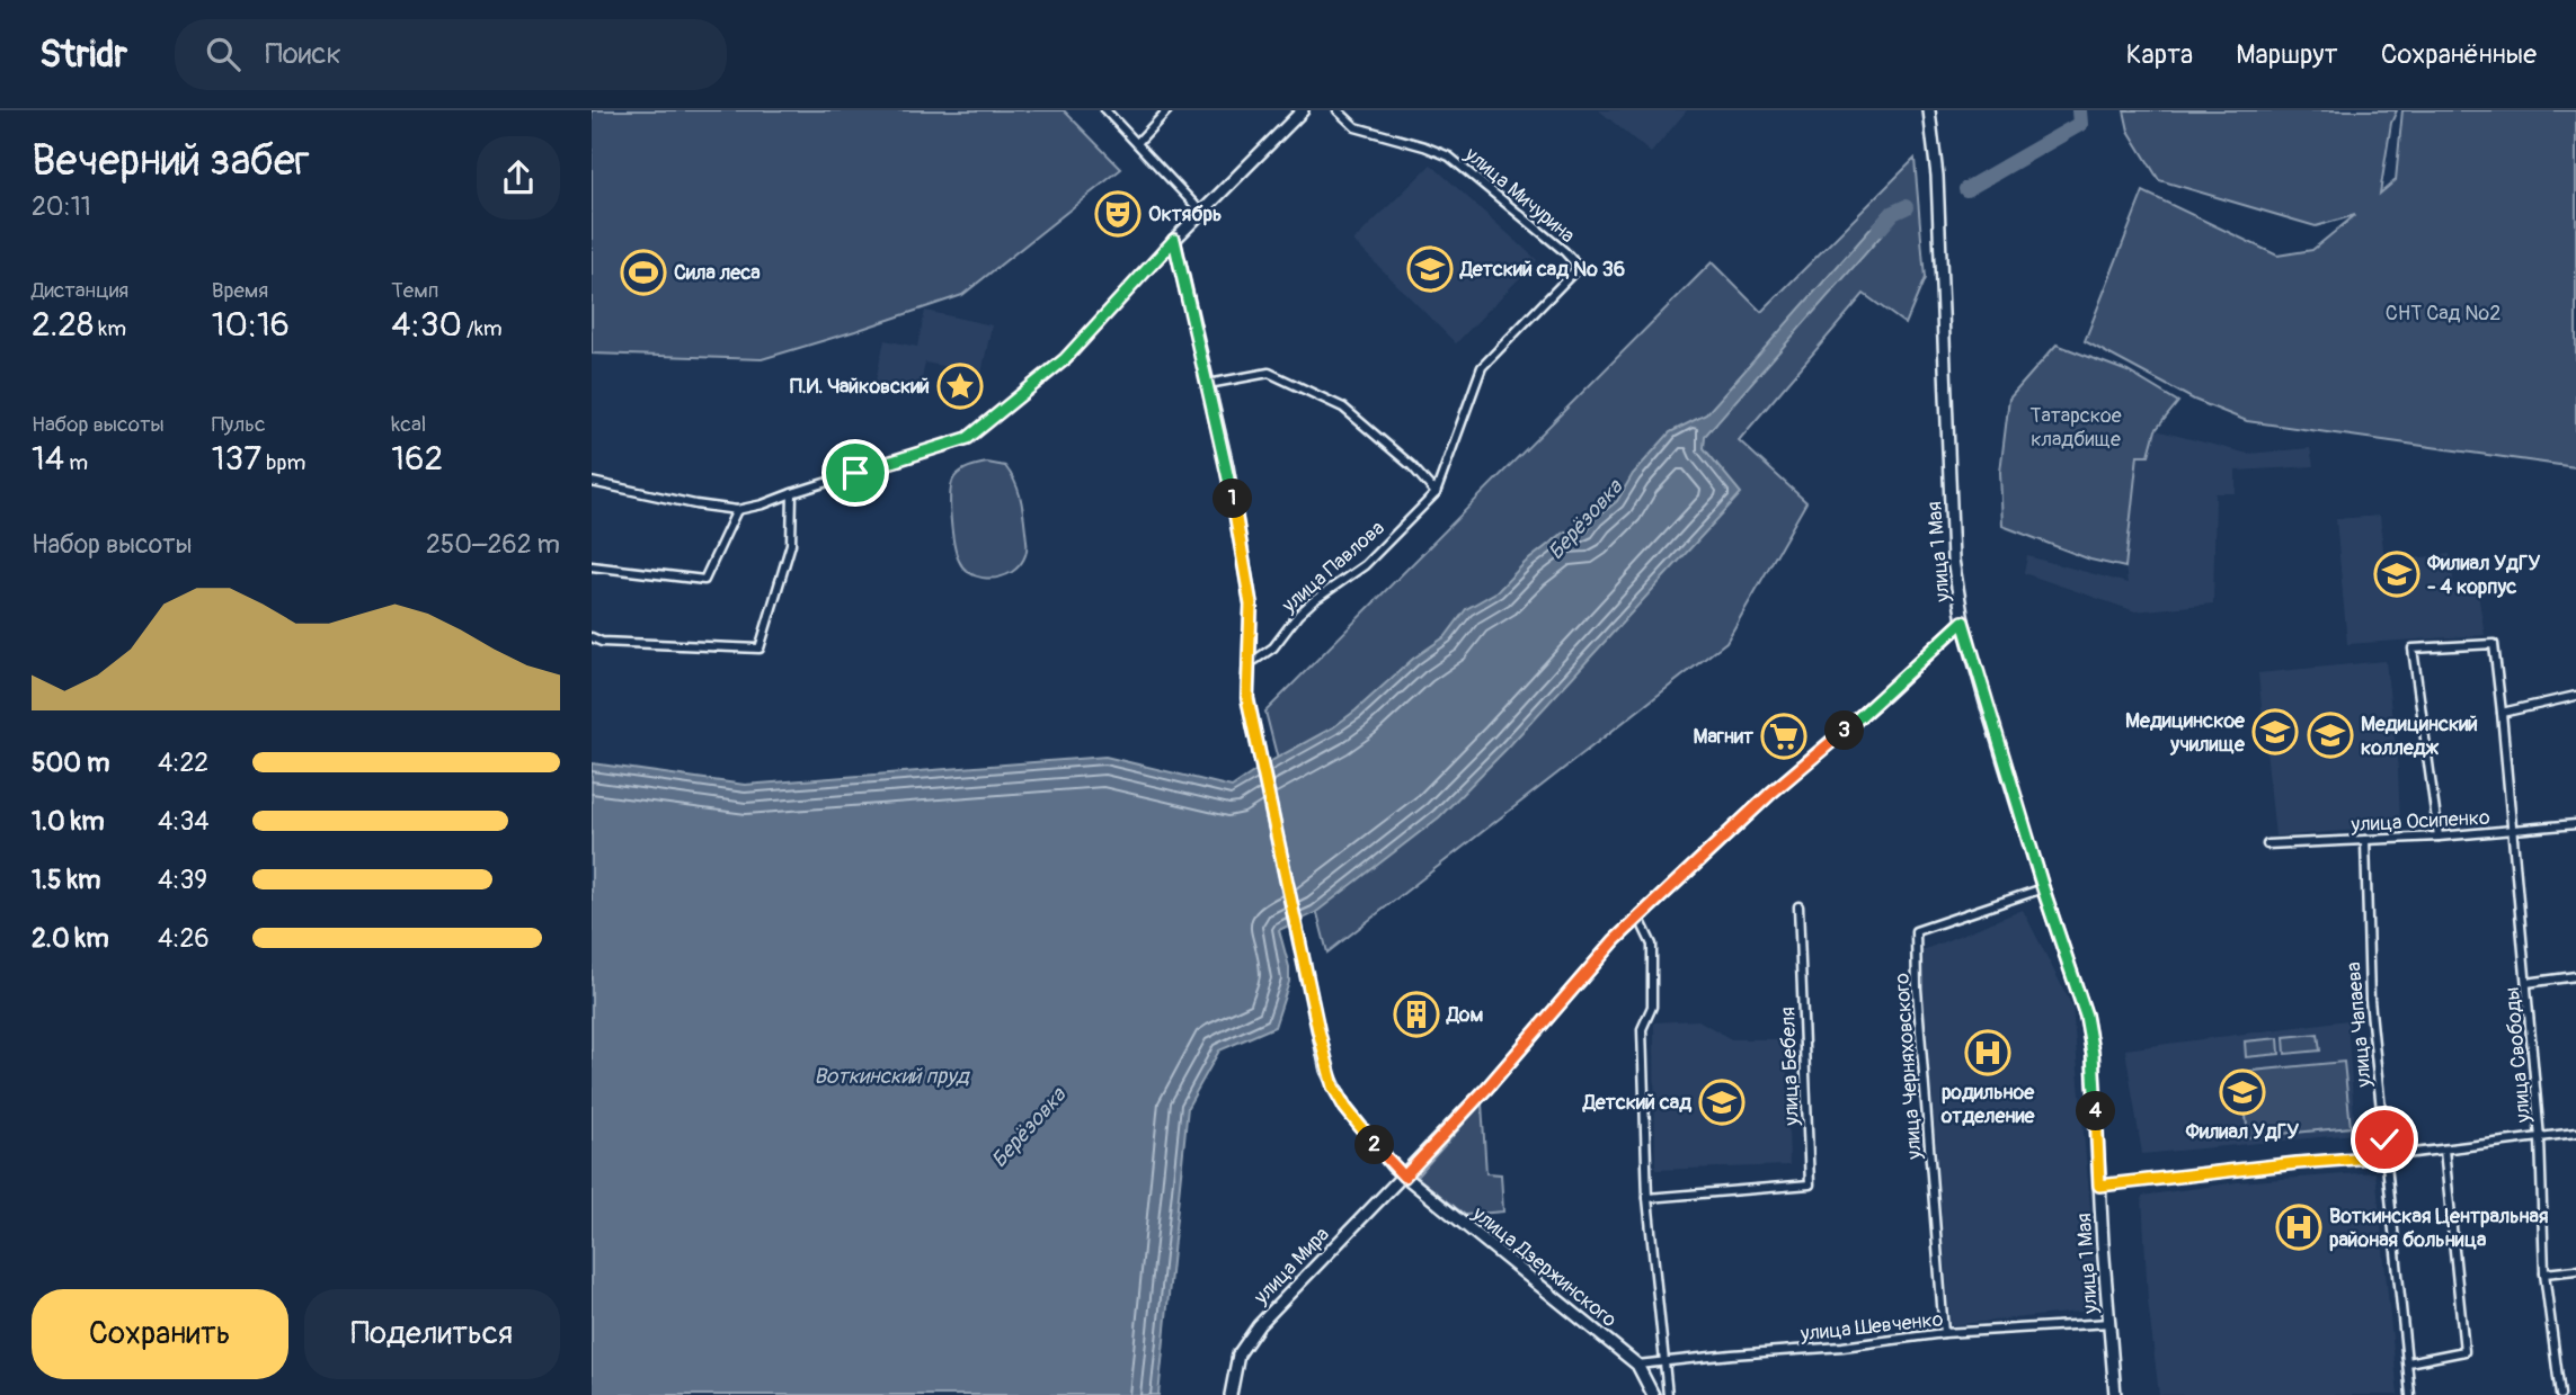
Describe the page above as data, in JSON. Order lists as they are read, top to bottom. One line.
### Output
{"streets":{"main road":["улица 1 Мая","улица Мира","улица Дзержинского"],"street":["улица Мичурина","улица Павлова","улица Осипенко","улица Чапаева","улица Свободы","улица Бебеля","улица Черняховского","улица Шевченко"]},"crossings":[["улица Мичурина","улица Павлова"],["улица 1 Мая","улица Черняховского"],["улица 1 Мая","улица Мира"],["улица 1 Мая","улица Шевченко"],["улица Павлова","улица Дзержинского"],["улица Осипенко","улица Чапаева"],["улица Осипенко","улица Свободы"],["улица Черняховского","улица Шевченко"],["улица Мира","улица Дзержинского"],["улица Дзержинского","улица Шевченко"]],"water":["Берёзовка","Воткинский пруд"],"parks":["СНТ Сад №2","Татарское кладбище"],"places":{"theatre":["Октябрь"],"school or university":["Детский сад № 36","Филиал УдГУ - 4 корпус","Медицинское училище","Медицинский колледж","Филиал УдГУ","Детский сад"],"sports":["Сила леса"],"place":["П.И. Чайковский"],"supermarket":["Магнит"],"building":["Дом"],"hospital":["родильное отделение","Воткинская Центральная районая больница"]},"page":{"header":"Stridr","search":"Поиск","nav":["Карта","Маршрут","Сохранённые"],"heading":["Вечерний забег","20:11"],"stats":[["Дистанция","2.28 km"],["Время","10:16"],["Темп","4:30 /km"],["Набор высоты","14 m"],["Пульс","137 bpm"],["kcal","162"]],"pins":["1","3","4","2"],"chart":["Набор высоты","250–262 m"],"list":[{"name":"500 m","note":"4:22"},{"name":"1.0 km","note":"4:34"},{"name":"1.5 km","note":"4:39"},{"name":"2.0 km","note":"4:26"}],"buttons":["Сохранить","Поделиться"]}}
